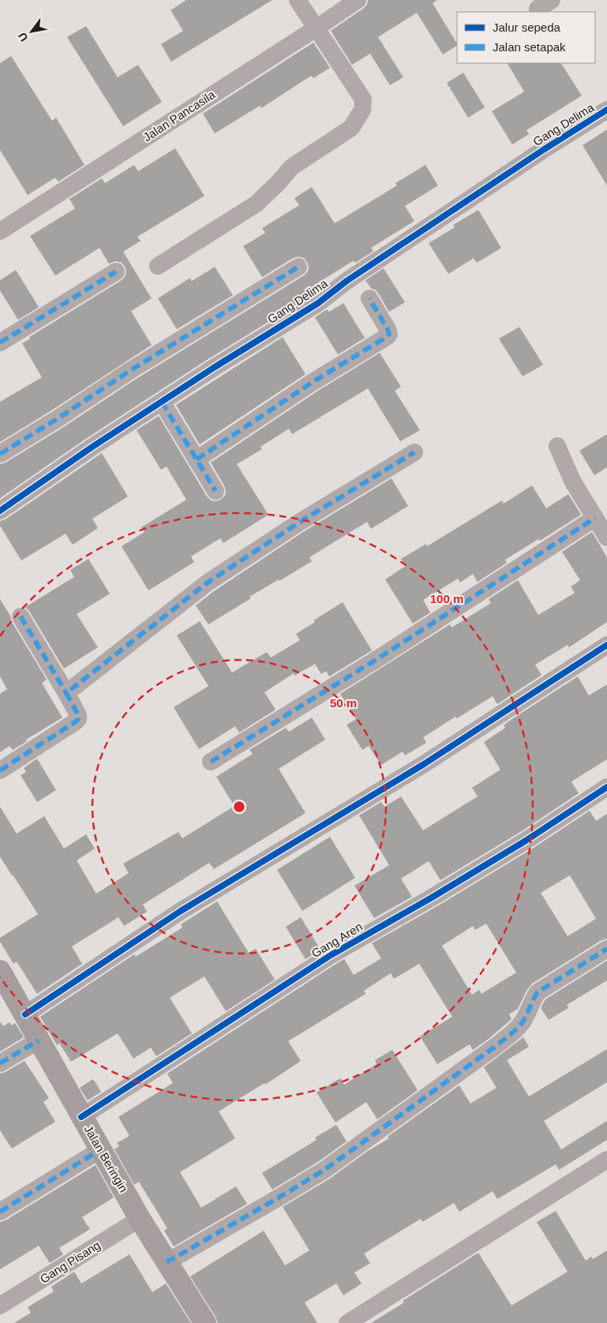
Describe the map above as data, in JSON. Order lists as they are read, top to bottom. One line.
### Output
{"streets":{"street":["Jalan Pancasila","Gang Delima","Gang Aren","Jalan Beringin","Gang Pisang"]},"crossings":[["Gang Aren","Jalan Beringin"],["Jalan Beringin","Gang Pisang"]],"legend":["Jalur sepeda","Jalan setapak"],"north":"bottom left","rings":["100 m","50 m"]}
